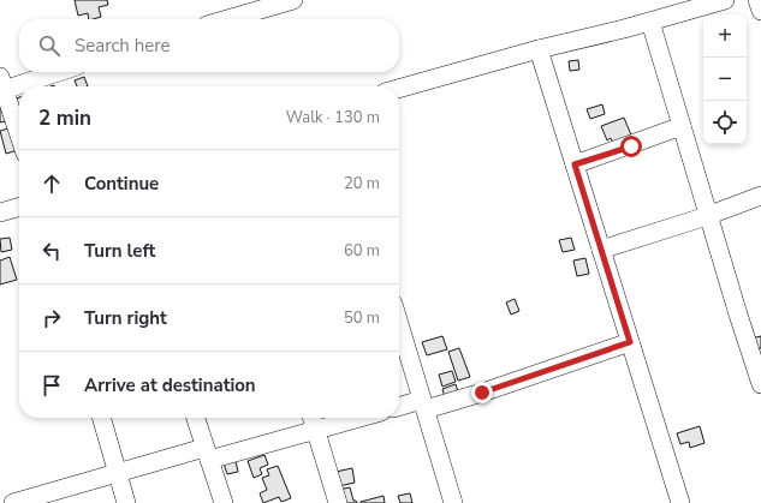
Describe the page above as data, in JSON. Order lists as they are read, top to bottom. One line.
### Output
{"page":{"map_buttons":["+","−"],"search":"Search here","heading":["2 min","Walk · 130 m"],"list":[["Continue","20 m"],["Turn left","60 m"],["Turn right","50 m"],"Arrive at destination"]}}
